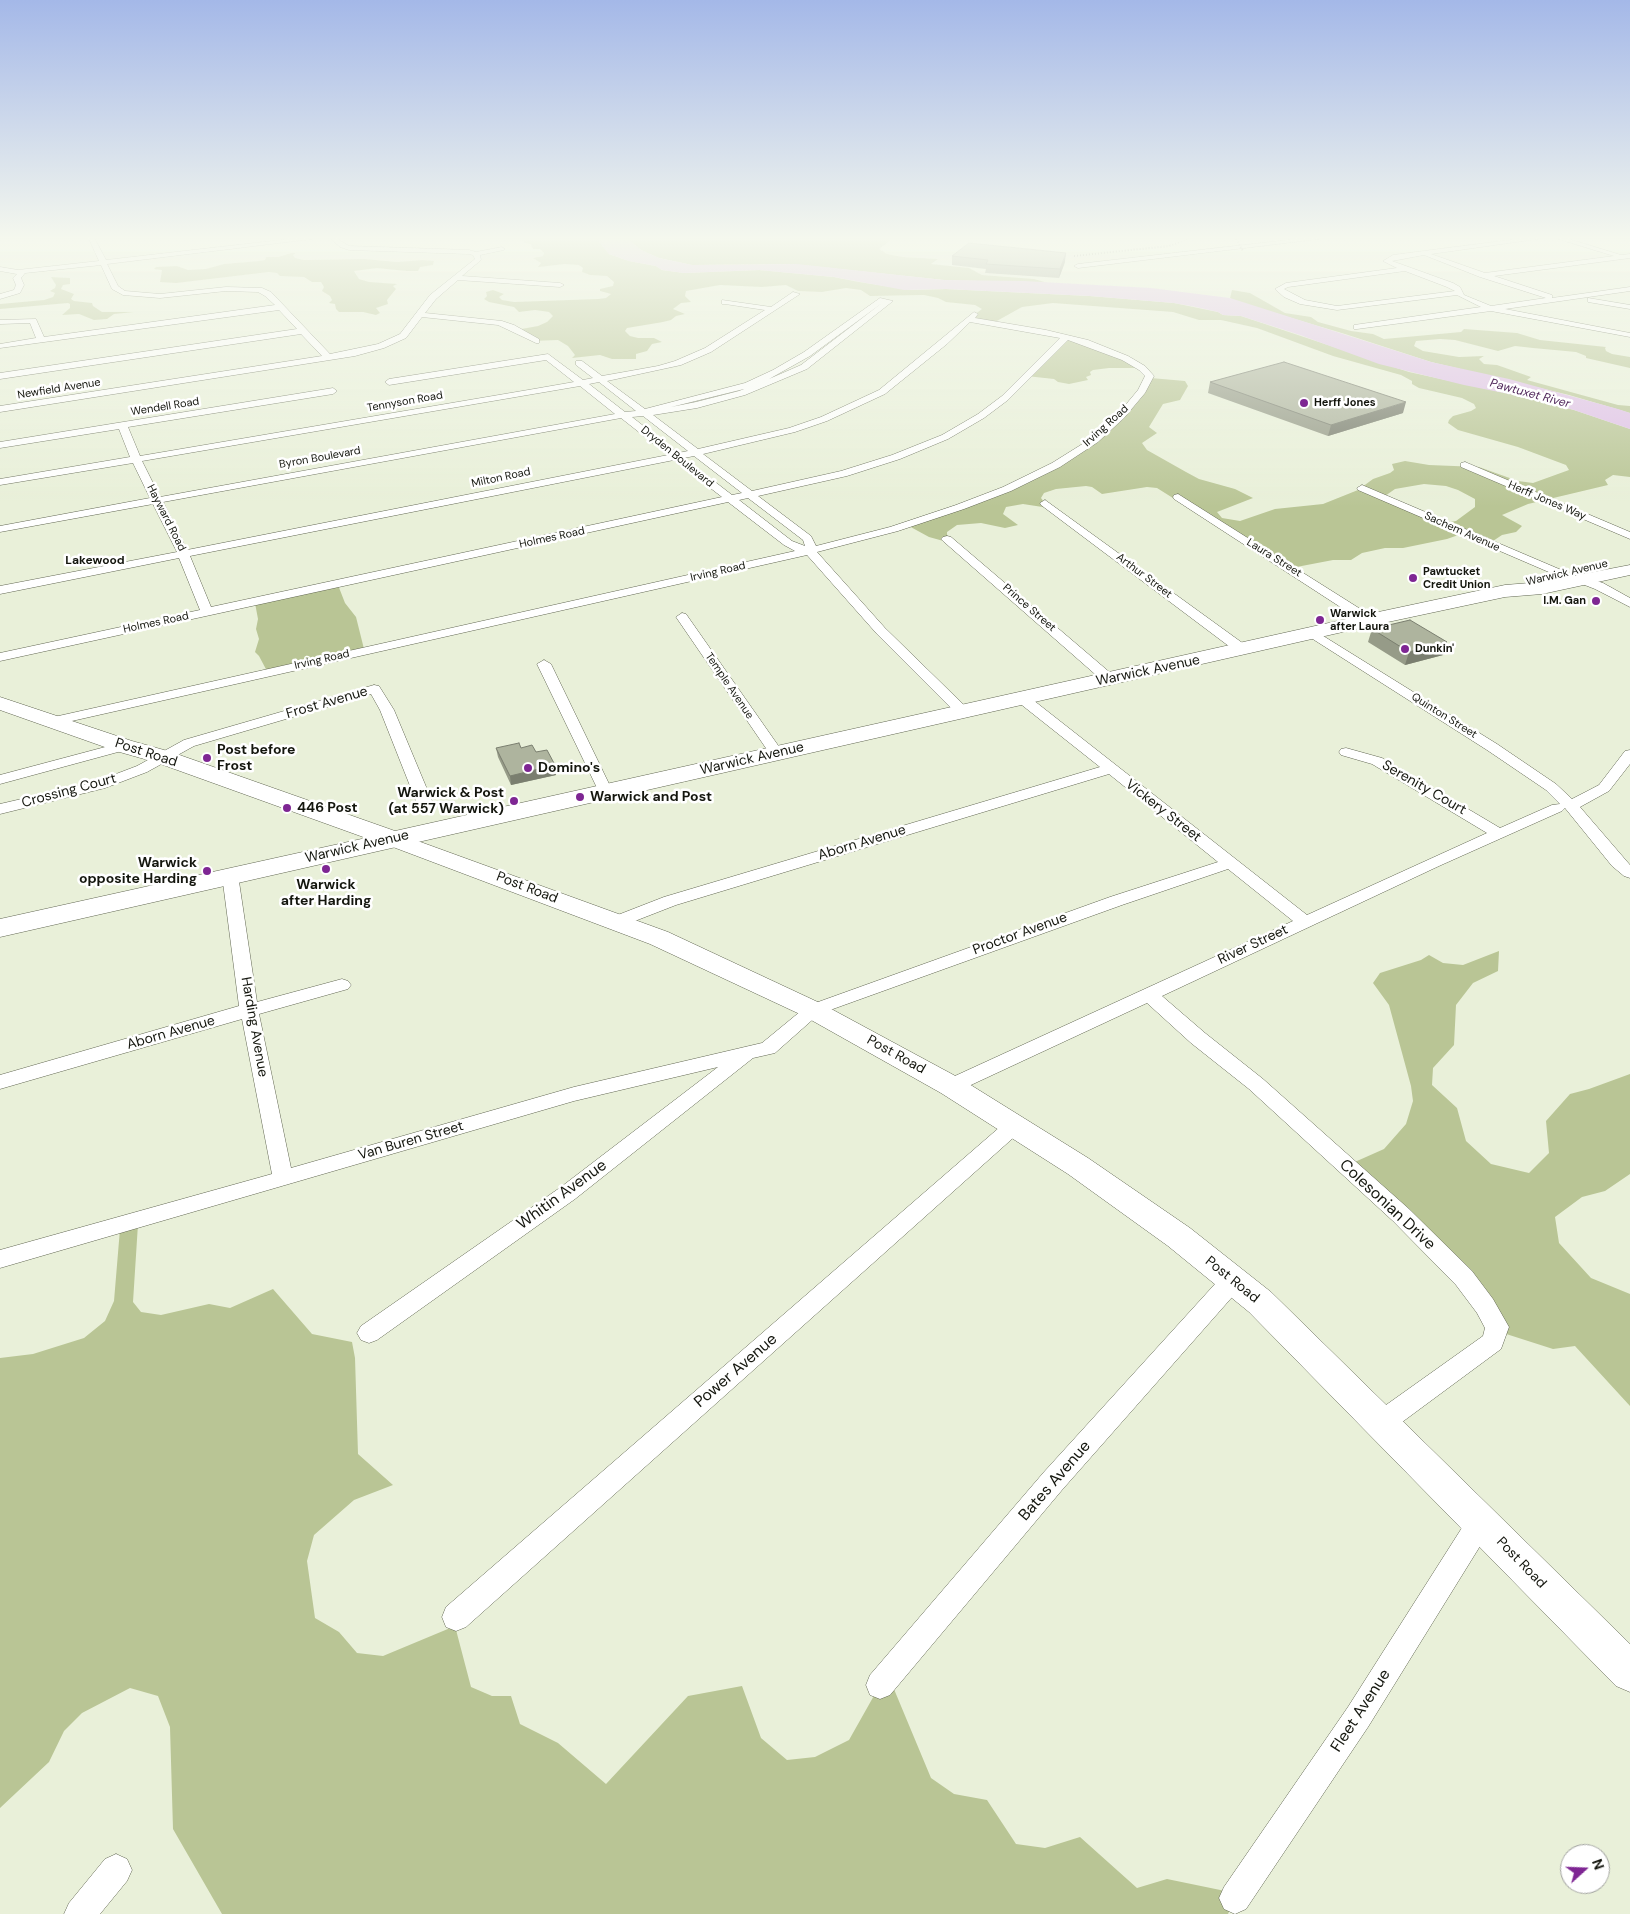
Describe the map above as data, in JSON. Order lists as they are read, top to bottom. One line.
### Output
{"streets":{"main road":["Warwick Avenue","Post Road"],"street":["Newfield Avenue","Tennyson Road","Wendell Road","Irving Road","Dryden Boulevard","Byron Boulevard","Milton Road","Herff Jones Way","Hayward Road","Sachem Avenue","Holmes Road","Laura Street","Arthur Street","Prince Street","Temple Avenue","Frost Avenue","Quinton Street","Serenity Court","Crossing Court","Vickery Street","Aborn Avenue","Proctor Avenue","River Street","Harding Avenue","Van Buren Street","Whitin Avenue","Colesonian Drive","Power Avenue","Bates Avenue","Fleet Avenue"]},"crossings":[["Tennyson Road","Dryden Boulevard"],["Tennyson Road","Hayward Road"],["Wendell Road","Hayward Road"],["Irving Road","Dryden Boulevard"],["Irving Road","Holmes Road"],["Irving Road","Post Road"],["Dryden Boulevard","Byron Boulevard"],["Dryden Boulevard","Milton Road"],["Dryden Boulevard","Holmes Road"],["Dryden Boulevard","Warwick Avenue"],["Byron Boulevard","Hayward Road"],["Milton Road","Hayward Road"],["Hayward Road","Holmes Road"],["Sachem Avenue","Warwick Avenue"],["Laura Street","Warwick Avenue"],["Warwick Avenue","Arthur Street"],["Warwick Avenue","Prince Street"],["Warwick Avenue","Temple Avenue"],["Warwick Avenue","Quinton Street"],["Warwick Avenue","Post Road"],["Warwick Avenue","Vickery Street"],["Warwick Avenue","Harding Avenue"],["Frost Avenue","Post Road"],["Frost Avenue","Crossing Court"],["Quinton Street","River Street"],["Post Road","Crossing Court"],["Post Road","Aborn Avenue"],["Post Road","Proctor Avenue"],["Post Road","River Street"],["Post Road","Van Buren Street"],["Post Road","Colesonian Drive"],["Post Road","Power Avenue"],["Post Road","Bates Avenue"],["Post Road","Fleet Avenue"],["Serenity Court","River Street"],["Vickery Street","Aborn Avenue"],["Vickery Street","Proctor Avenue"],["Vickery Street","River Street"],["Aborn Avenue","Harding Avenue"],["Proctor Avenue","Van Buren Street"],["River Street","Colesonian Drive"],["Harding Avenue","Van Buren Street"],["Van Buren Street","Whitin Avenue"]],"districts":["Lakewood"],"water":["Pawtuxet River"],"places":["Herff Jones","Pawtucket Credit Union","I.M. Gan","Warwick after Laura","Dunkin'","Post before Frost","Domino's","Warwick and Post","Warwick & Post (at 557 Warwick)","446 Post","Warwick after Harding","Warwick opposite Harding"],"north":"right"}
